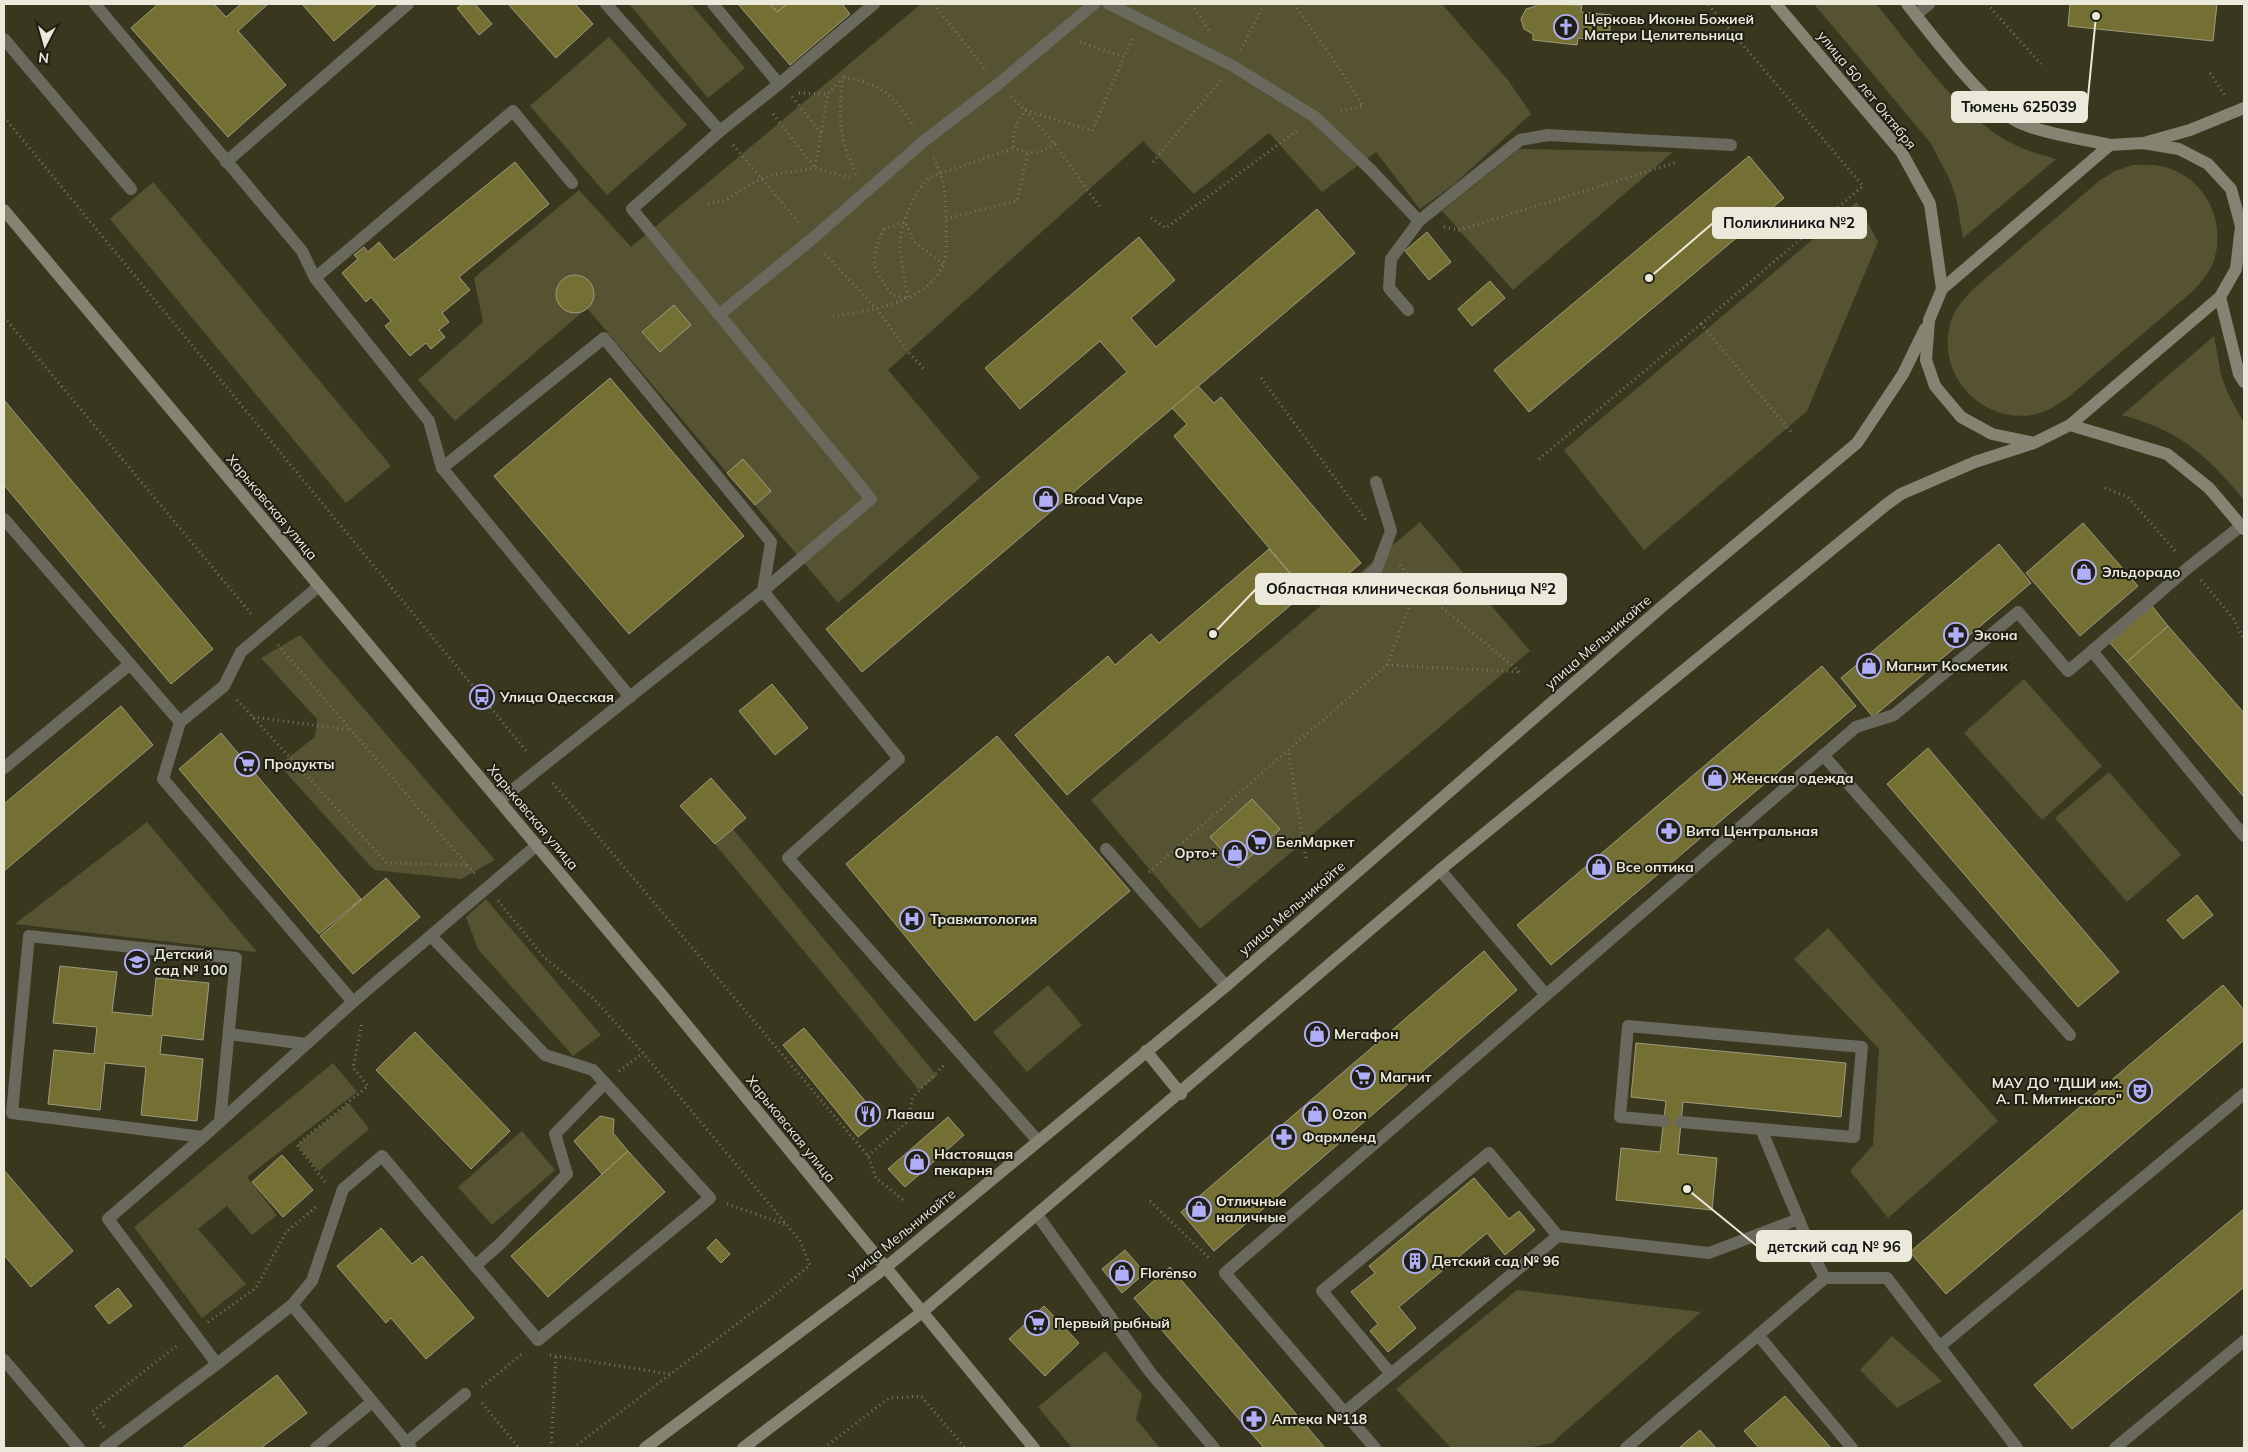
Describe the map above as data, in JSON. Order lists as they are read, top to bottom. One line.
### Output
{"streets":{"main road":["улица 50 лет Октября","Харьковская улица","улица Мельникайте"]},"crossings":[["улица 50 лет Октября","улица Мельникайте"],["Харьковская улица","улица Мельникайте"]],"places":{"other":["Тюмень 625039","Поликлиника №2","Областная клиническая больница №2","детский сад № 96"],"church":["Церковь Иконы Божией Матери Целительница"],"shop":["Broad Vape","Эльдорадо","Магнит Косметик","Женская одежда","Орто+","Все оптика","Мегафон","Ozon","Настоящая пекарня","Отличные наличные","Florenso"],"pharmacy":["Экона","Вита Центральная","Фармленд","Аптека №118"],"bus stop":["Улица Одесская"],"supermarket":["Продукты","БелМаркет","Магнит","Первый рыбный"],"hospital":["Травматология"],"school or university":["Детский сад № 100"],"theatre":["МАУ ДО \"ДШИ им. А. П. Митинского\""],"restaurant":["Лаваш"],"building":["Детский сад № 96"]},"north":"bottom"}
